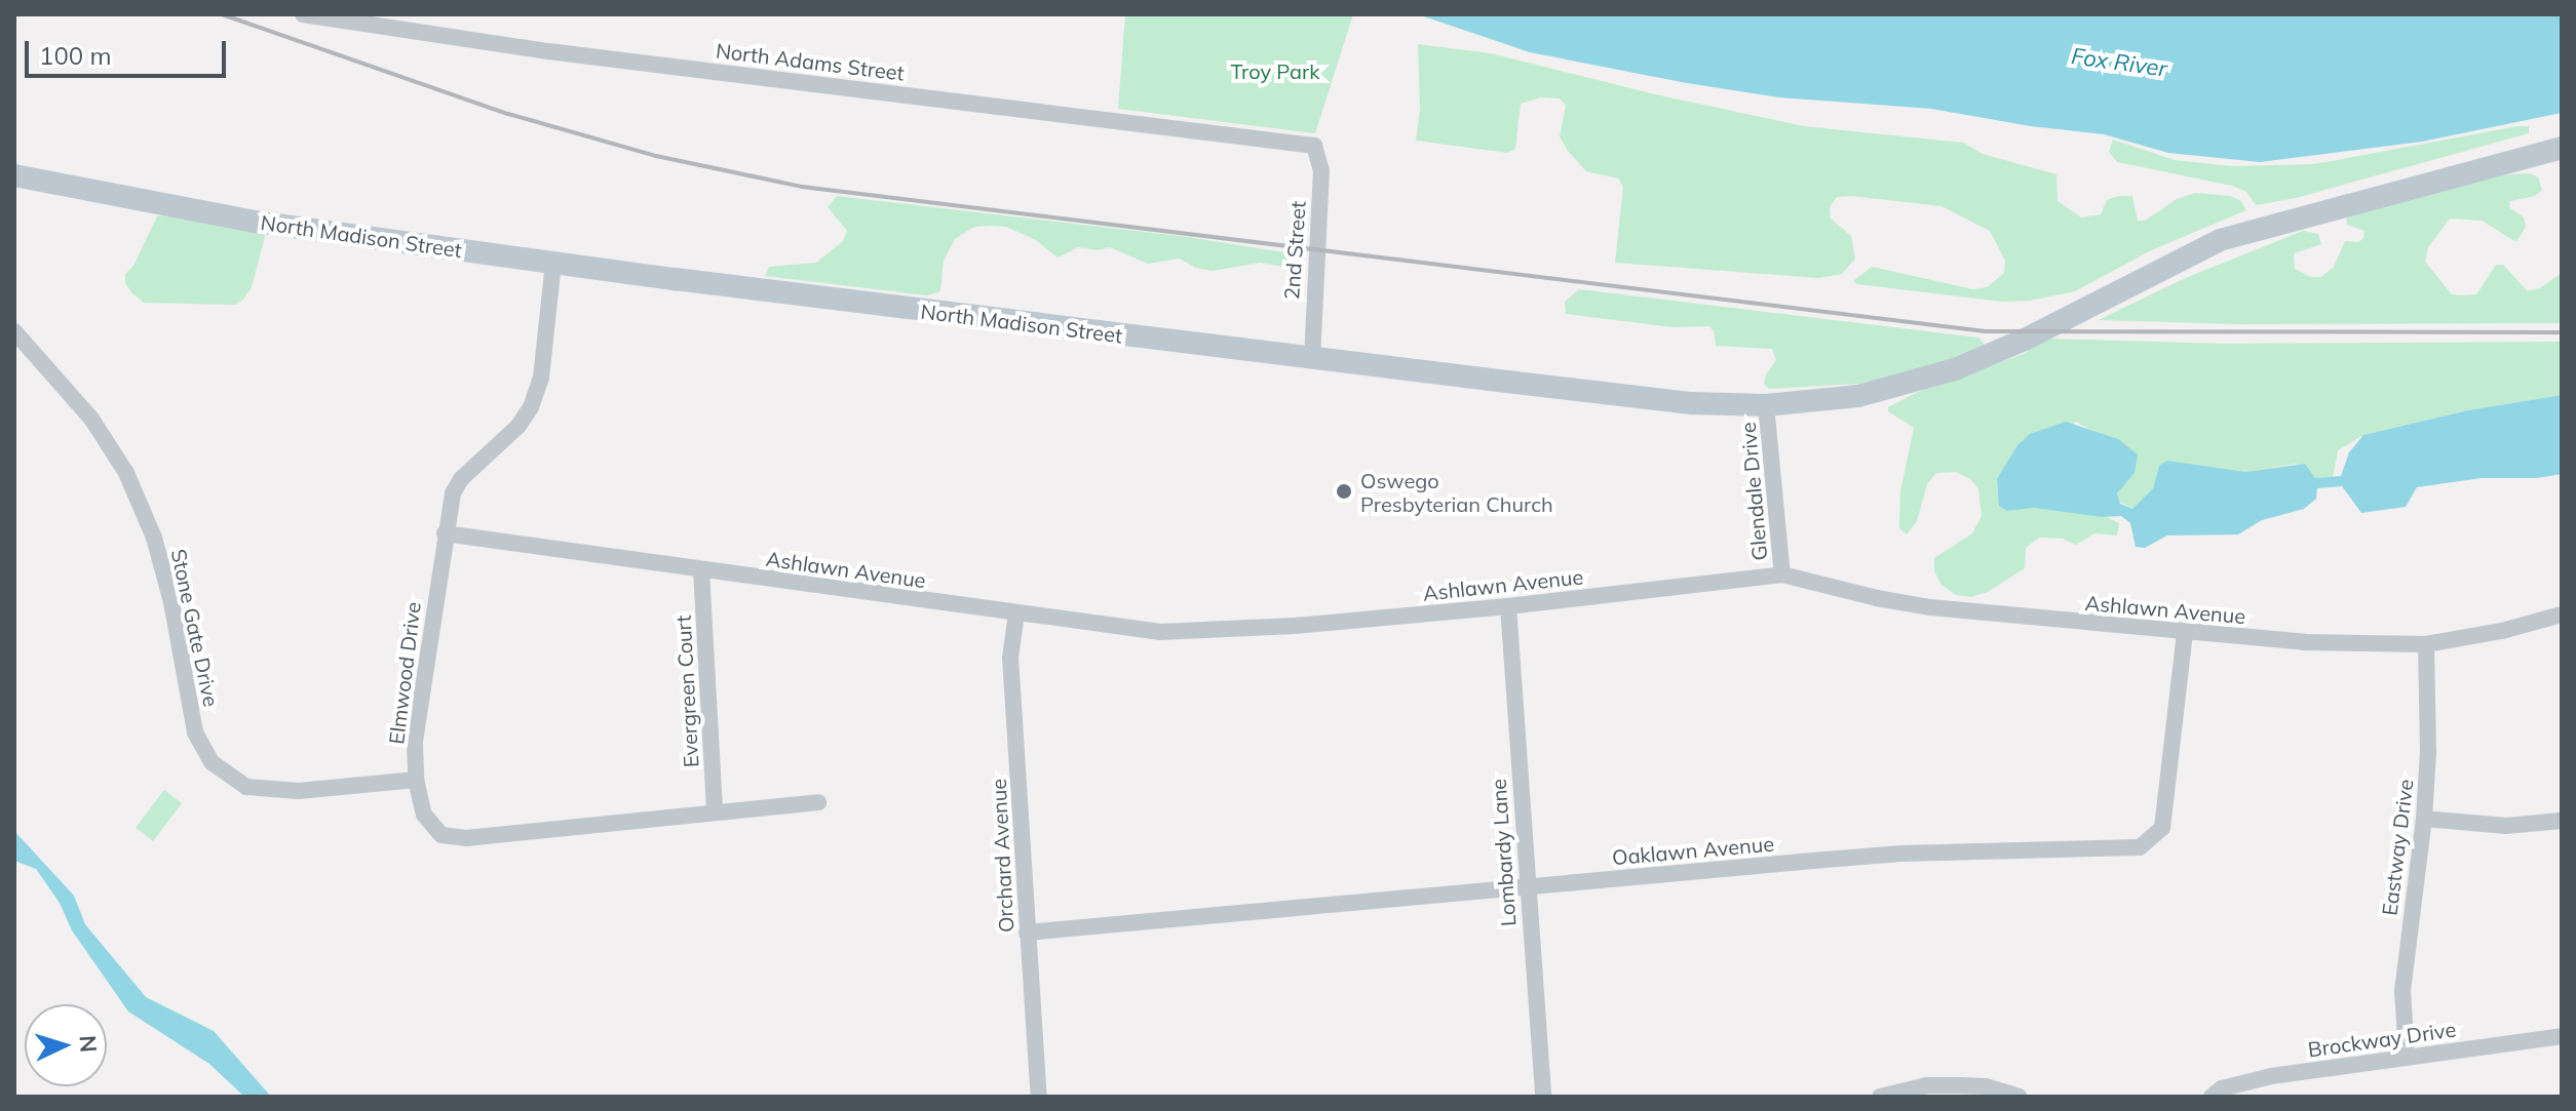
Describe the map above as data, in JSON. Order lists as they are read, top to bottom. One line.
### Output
{"streets":{"street":["North Adams Street","North Madison Street","2nd Street","Glendale Drive","Ashlawn Avenue","Stone Gate Drive","Elmwood Drive","Evergreen Court","Eastway Drive","Oaklawn Avenue","Lombardy Lane","Orchard Avenue","Brockway Drive"]},"crossings":[["North Adams Street","2nd Street"],["North Madison Street","2nd Street"],["North Madison Street","Glendale Drive"],["North Madison Street","Elmwood Drive"],["Glendale Drive","Ashlawn Avenue"],["Ashlawn Avenue","Elmwood Drive"],["Ashlawn Avenue","Evergreen Court"],["Ashlawn Avenue","Eastway Drive"],["Ashlawn Avenue","Oaklawn Avenue"],["Ashlawn Avenue","Lombardy Lane"],["Ashlawn Avenue","Orchard Avenue"],["Stone Gate Drive","Elmwood Drive"],["Elmwood Drive","Evergreen Court"],["Eastway Drive","Brockway Drive"],["Oaklawn Avenue","Lombardy Lane"],["Oaklawn Avenue","Orchard Avenue"]],"water":["Fox River"],"parks":["Troy Park"],"places":["Oswego Presbyterian Church"],"scale_bar":"100 m","north":"right"}
